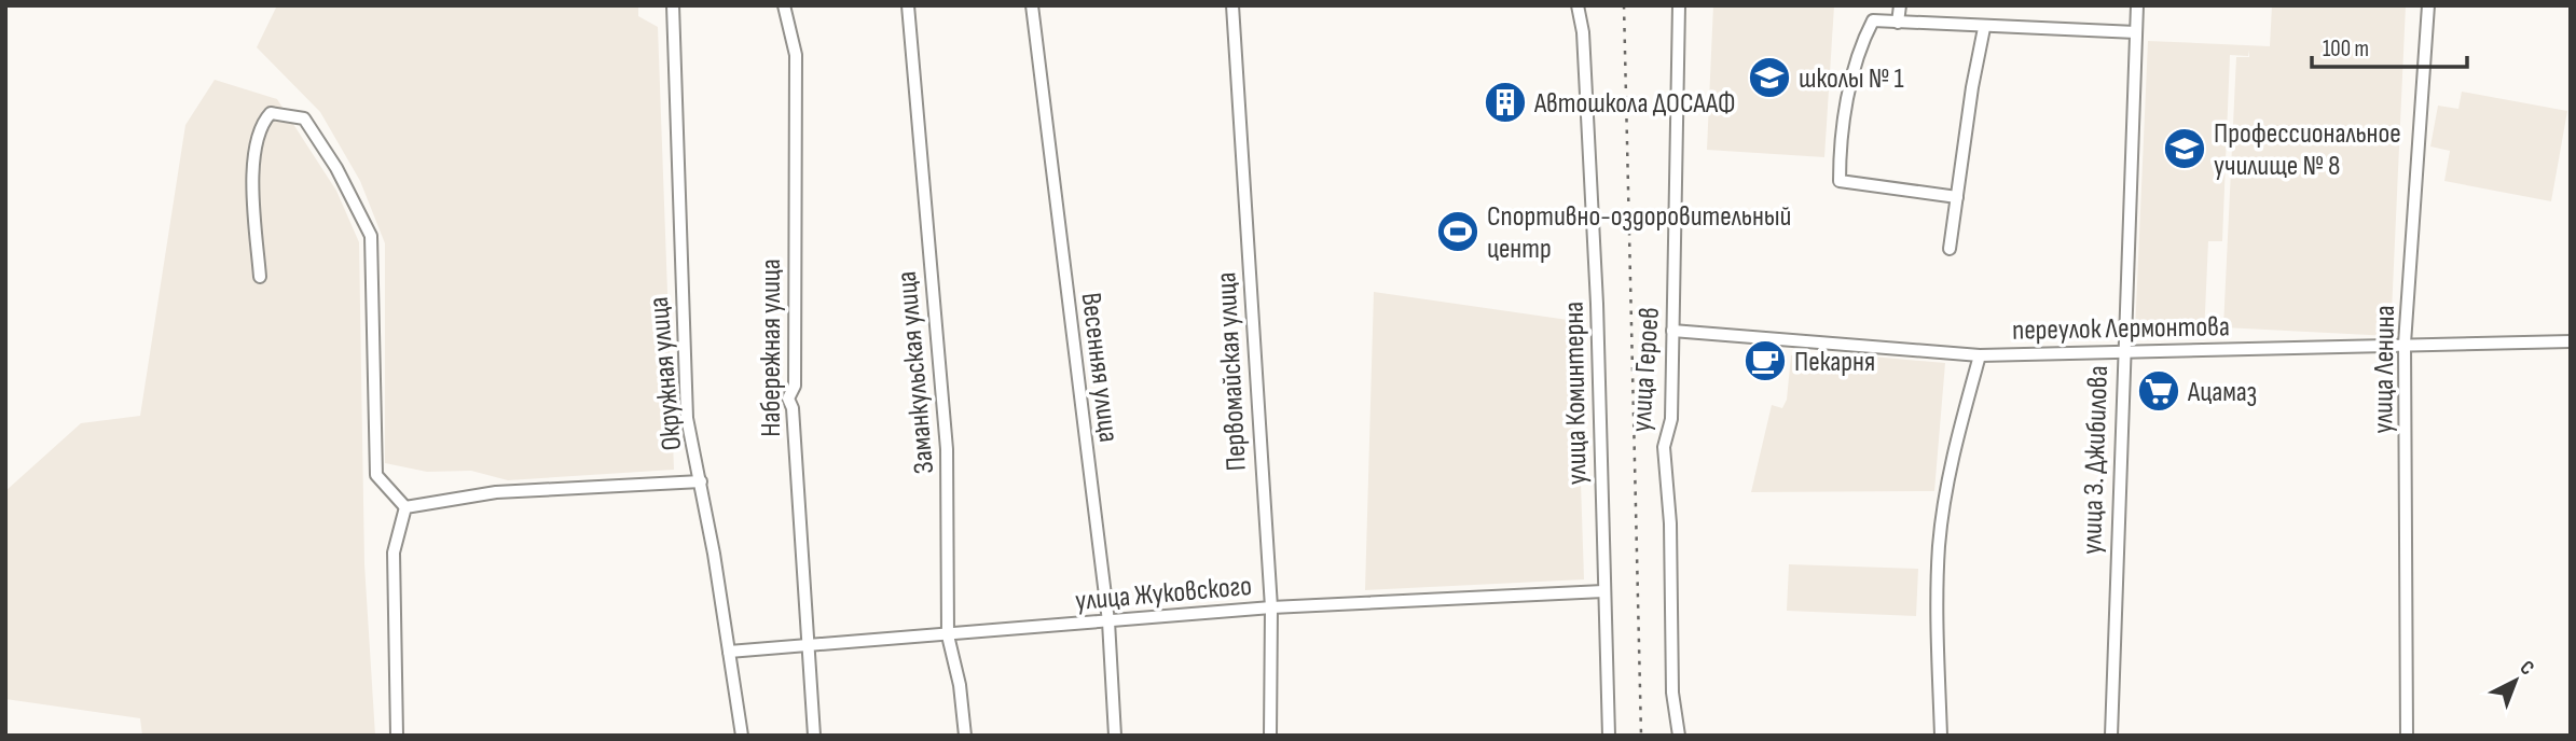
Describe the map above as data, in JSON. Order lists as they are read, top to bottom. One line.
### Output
{"streets":{"street":["переулок Лермонтова","Набережная улица","Весенняя улица","улица Героев","улица Ленина","Первомайская улица","Заманкульская улица","Окружная улица","улица Коминтерна","улица З. Джибилова","улица Жуковского"]},"crossings":[["переулок Лермонтова","улица Героев"],["переулок Лермонтова","улица Ленина"],["переулок Лермонтова","улица З. Джибилова"],["Набережная улица","улица Жуковского"],["Весенняя улица","улица Жуковского"],["Первомайская улица","улица Жуковского"],["Заманкульская улица","улица Жуковского"],["Окружная улица","улица Жуковского"],["улица Коминтерна","улица Жуковского"]],"places":{"school or university":["школы № 1","Профессиональное училище № 8"],"building":["Автошкола ДОСААФ"],"sports":["Спортивно-оздоровительный центр"],"cafe":["Пекарня"],"supermarket":["Ацамаз"]},"scale_bar":"100 m","north":"top right"}
